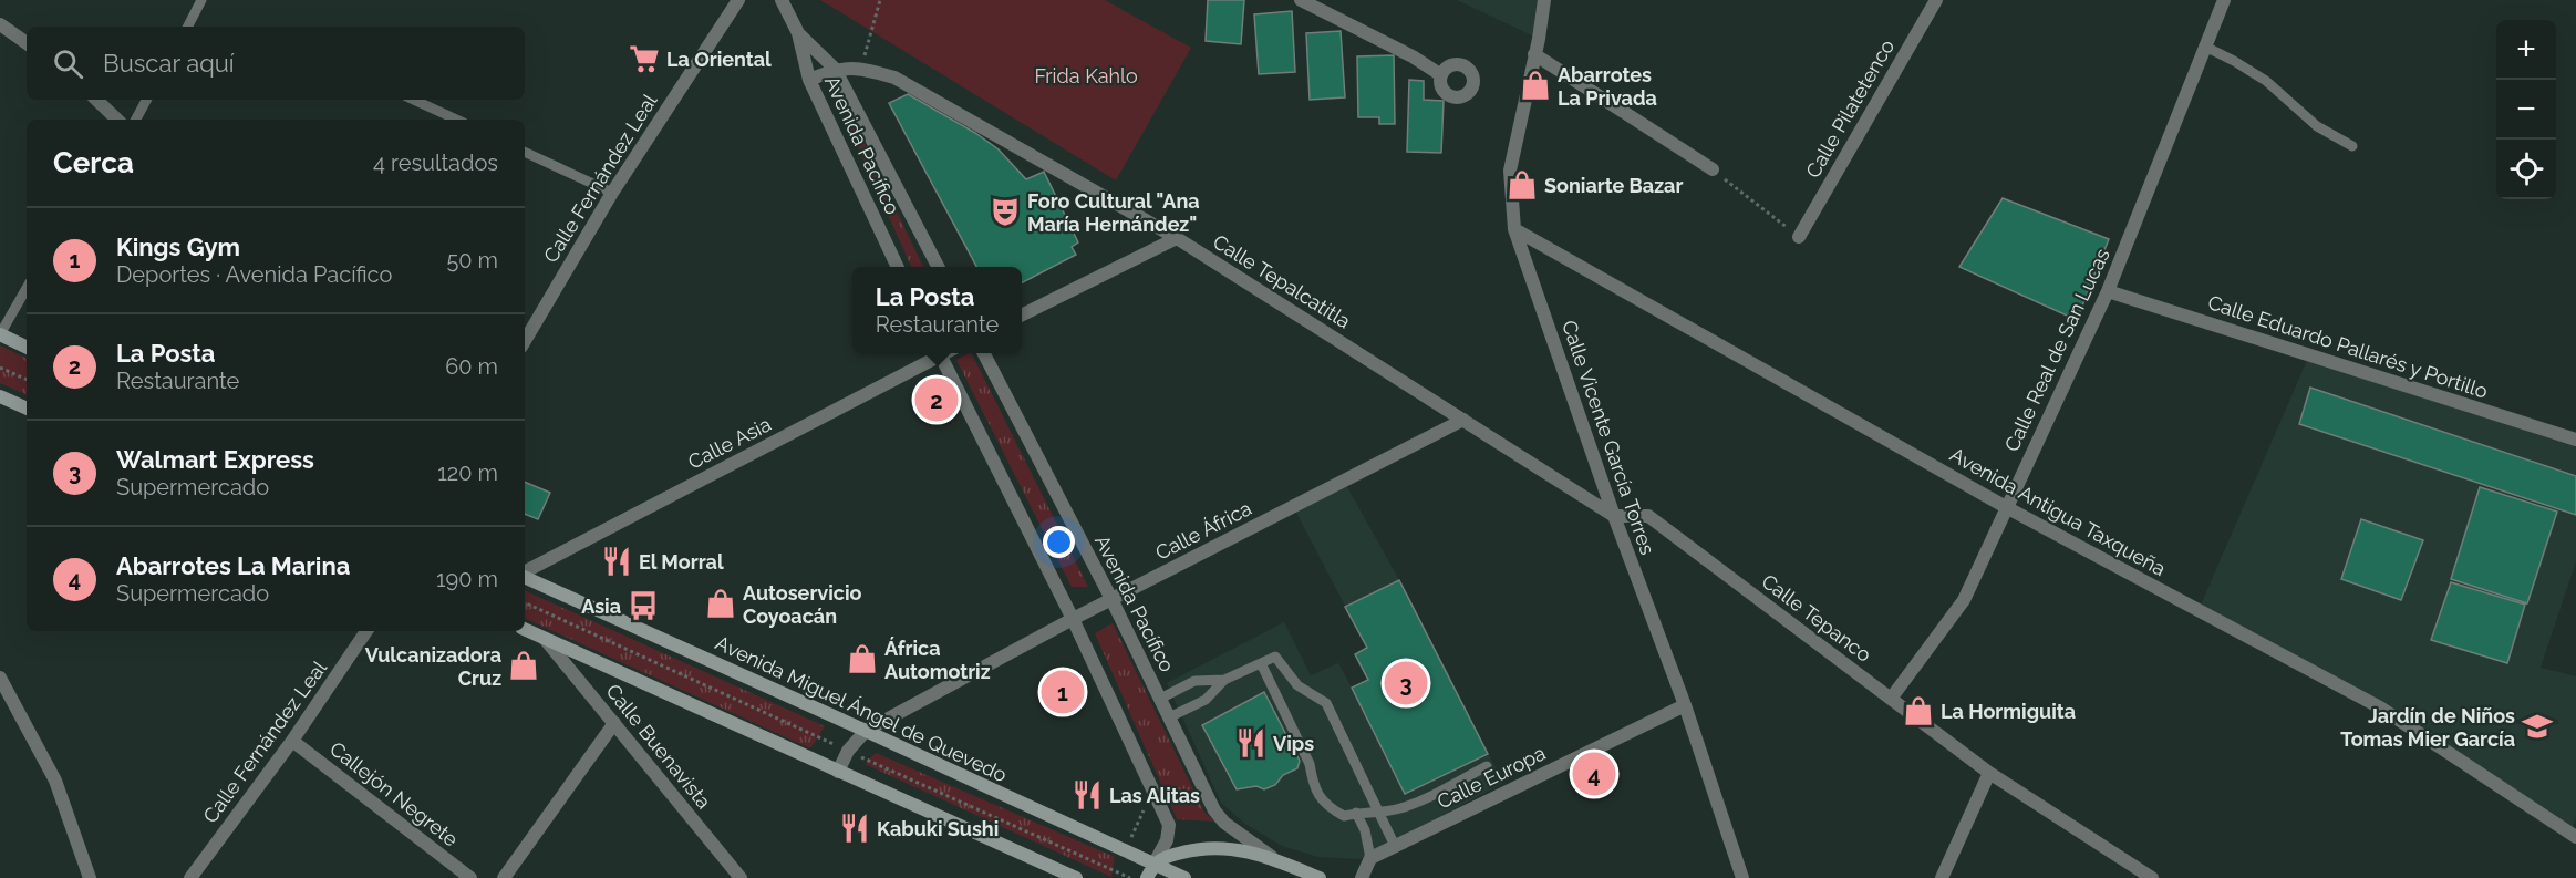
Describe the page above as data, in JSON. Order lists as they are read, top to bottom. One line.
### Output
{"streets":{"main road":["Avenida Miguel Ángel de Quevedo"],"street":["Calle Pilatetenco","Avenida Pacífico","Calle Fernández Leal","Calle Tepalcatitla","Calle Eduardo Pallarés y Portillo","Calle Real de San Lucas","Calle Vicente García Torres","Calle Asia","Avenida Antigua Taxqueña","Calle África","Calle Tepanco","Calle Buenavista","Calle Europa","Callejón Negrete"]},"crossings":[["Avenida Pacífico","Calle Tepalcatitla"],["Avenida Pacífico","Calle África"],["Calle Fernández Leal","Callejón Negrete"],["Calle Tepalcatitla","Calle Vicente García Torres"],["Calle Tepalcatitla","Calle África"],["Calle Tepalcatitla","Calle Tepanco"],["Calle Eduardo Pallarés y Portillo","Calle Real de San Lucas"],["Calle Real de San Lucas","Avenida Antigua Taxqueña"],["Calle Real de San Lucas","Calle Tepanco"],["Calle Vicente García Torres","Avenida Antigua Taxqueña"],["Calle Vicente García Torres","Calle Tepanco"],["Calle Vicente García Torres","Calle Europa"],["Calle África","Avenida Miguel Ángel de Quevedo"]],"parks":["Frida Kahlo"],"places":{"supermarket":["La Oriental"],"shop":["Abarrotes La Privada","Soniarte Bazar","Autoservicio Coyoacán","África Automotriz","Vulcanizadora Cruz","La Hormiguita"],"theatre":["Foro Cultural \"Ana María Hernández\""],"restaurant":["El Morral","Vips","Las Alitas","Kabuki Sushi"],"bus stop":["Asia"],"school or university":["Jardín de Niños Tomas Mier García"]},"page":{"map_buttons":["+","−"],"search":"Buscar aquí","heading":["Cerca","4 resultados"],"list":[{"mark":"1","name":"Kings Gym","note":"Deportes · Avenida Pacífico","value":"50 m"},{"mark":"2","name":"La Posta","note":"Restaurante","value":"60 m"},{"mark":"3","name":"Walmart Express","note":"Supermercado","value":"120 m"},{"mark":"4","name":"Abarrotes La Marina","note":"Supermercado","value":"190 m"}],"popup":["La Posta","Restaurante"],"pins":["2","3","1","4"]}}
